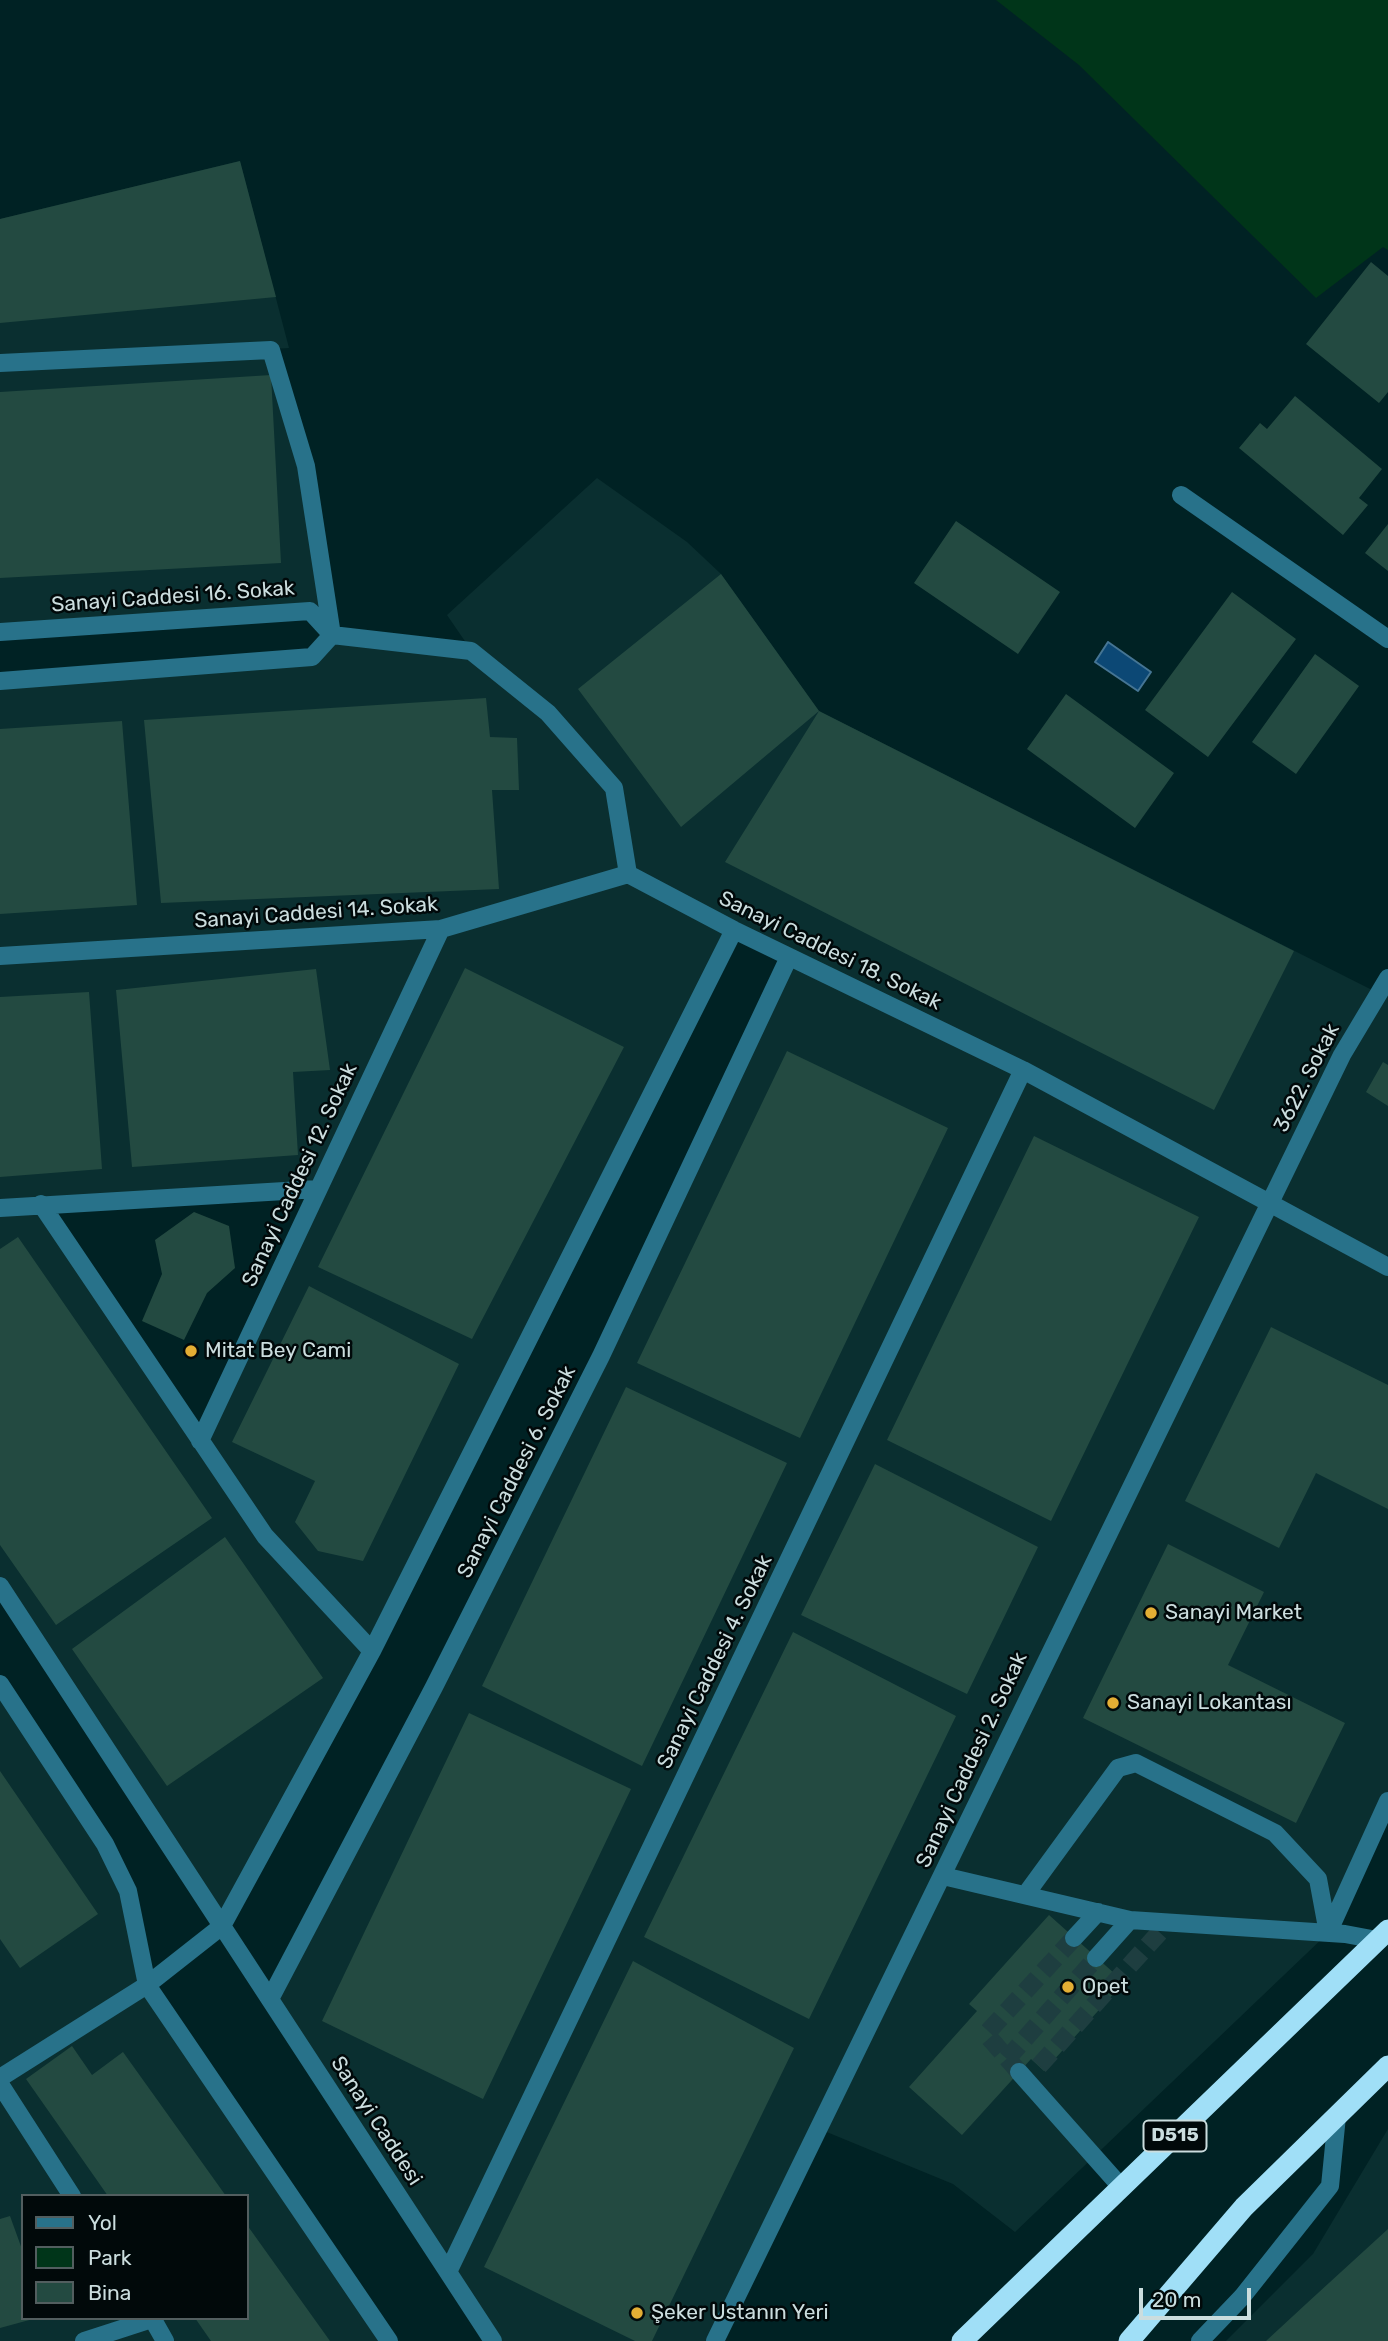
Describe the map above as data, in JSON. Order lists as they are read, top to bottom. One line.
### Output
{"streets":{"highway":["D515"],"street":["Sanayi Caddesi 16. Sokak","Sanayi Caddesi 14. Sokak","Sanayi Caddesi 18. Sokak","3622. Sokak","Sanayi Caddesi 12. Sokak","Sanayi Caddesi 6. Sokak","Sanayi Caddesi 4. Sokak","Sanayi Caddesi 2. Sokak","Sanayi Caddesi"]},"crossings":[["Sanayi Caddesi 14. Sokak","Sanayi Caddesi 18. Sokak"],["Sanayi Caddesi 14. Sokak","Sanayi Caddesi 12. Sokak"],["Sanayi Caddesi 18. Sokak","3622. Sokak"],["Sanayi Caddesi 18. Sokak","Sanayi Caddesi 6. Sokak"],["Sanayi Caddesi 18. Sokak","Sanayi Caddesi 4. Sokak"],["Sanayi Caddesi 18. Sokak","Sanayi Caddesi 2. Sokak"],["3622. Sokak","Sanayi Caddesi 2. Sokak"],["Sanayi Caddesi 6. Sokak","Sanayi Caddesi"],["Sanayi Caddesi 4. Sokak","Sanayi Caddesi"]],"places":["Mitat Bey Cami","Sanayi Market","Sanayi Lokantası","Opet","Şeker Ustanın Yeri"],"legend":["Yol","Park","Bina"],"scale_bar":"20 m"}
